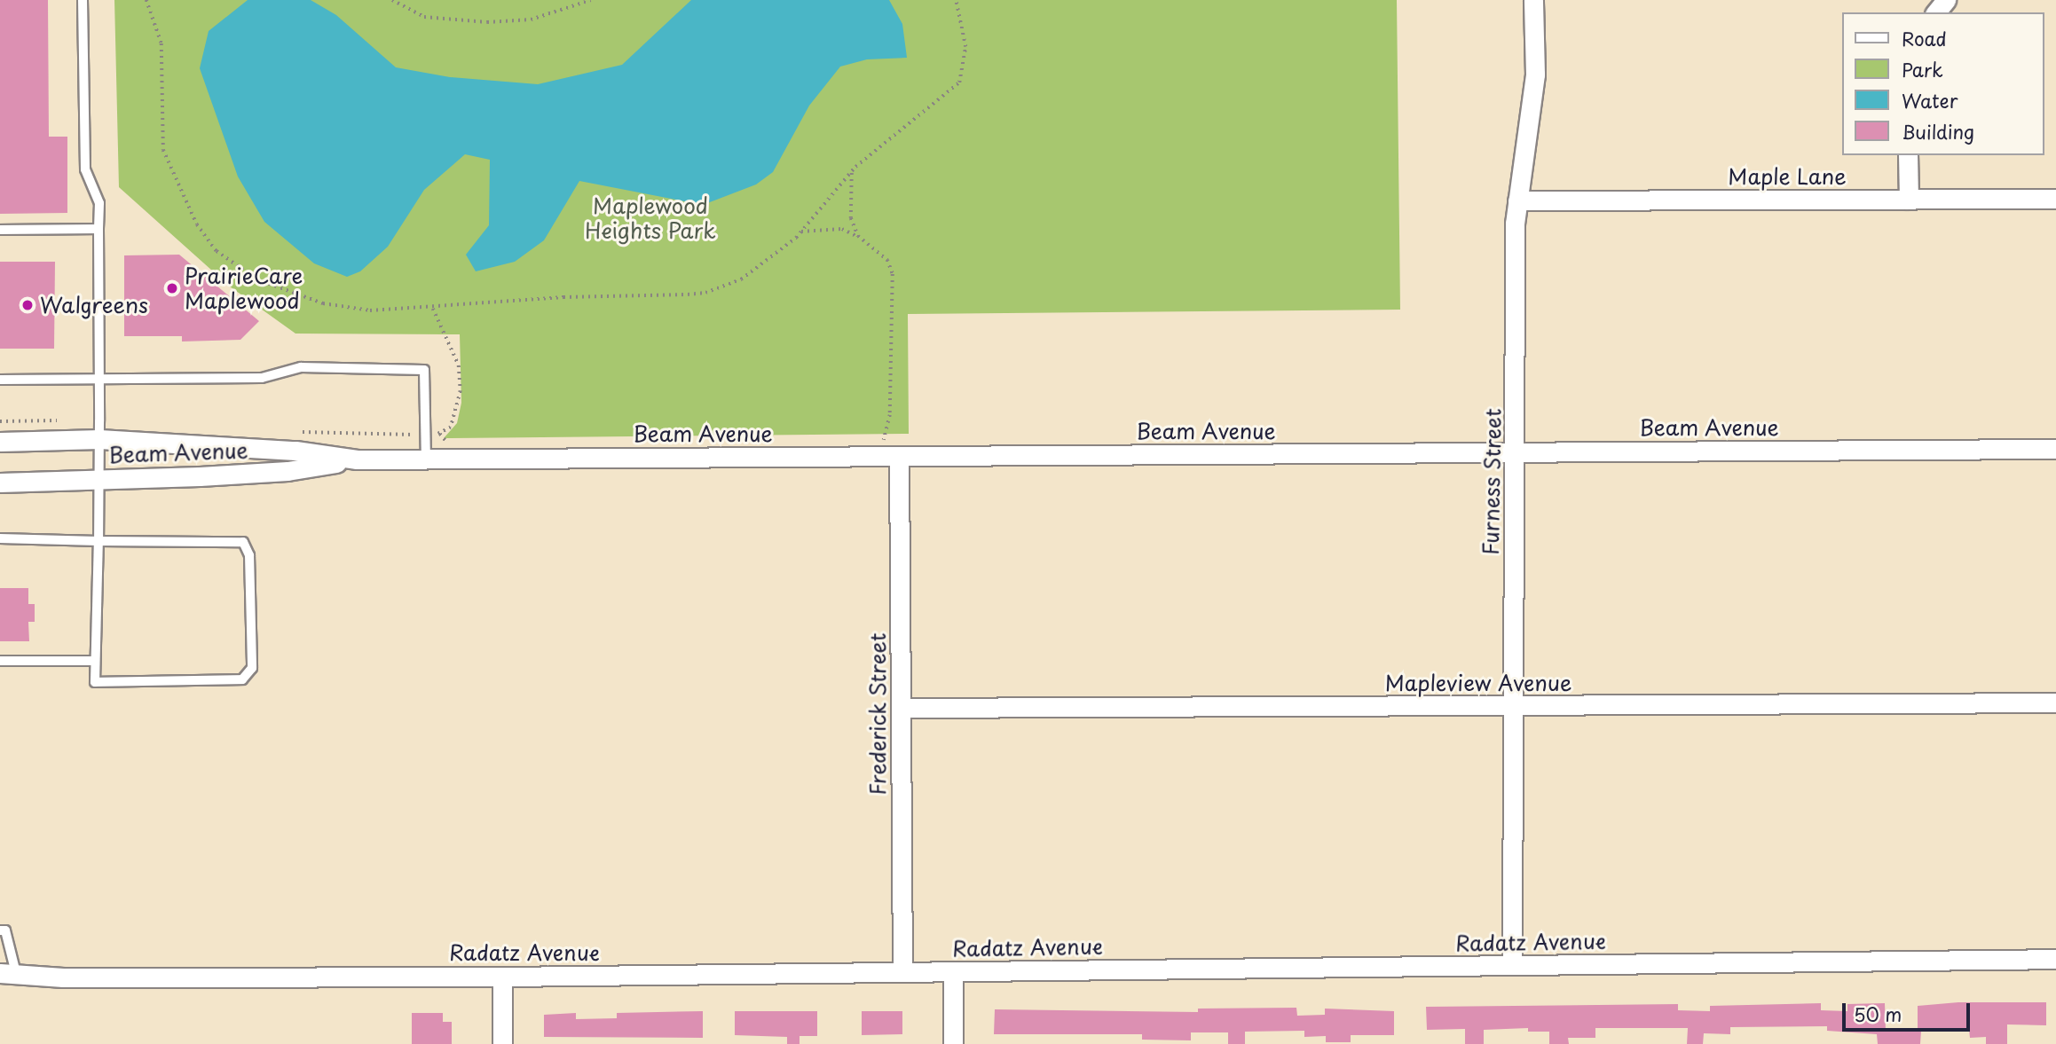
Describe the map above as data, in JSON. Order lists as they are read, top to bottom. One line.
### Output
{"streets":{"street":["Maple Lane","Beam Avenue","Furness Street","Mapleview Avenue","Frederick Street","Radatz Avenue"]},"crossings":[["Maple Lane","Furness Street"],["Beam Avenue","Furness Street"],["Beam Avenue","Frederick Street"],["Furness Street","Mapleview Avenue"],["Furness Street","Radatz Avenue"],["Mapleview Avenue","Frederick Street"],["Frederick Street","Radatz Avenue"]],"parks":["Maplewood Heights Park"],"places":["PrairieCare Maplewood","Walgreens"],"legend":["Road","Park","Water","Building"],"scale_bar":"50 m"}
